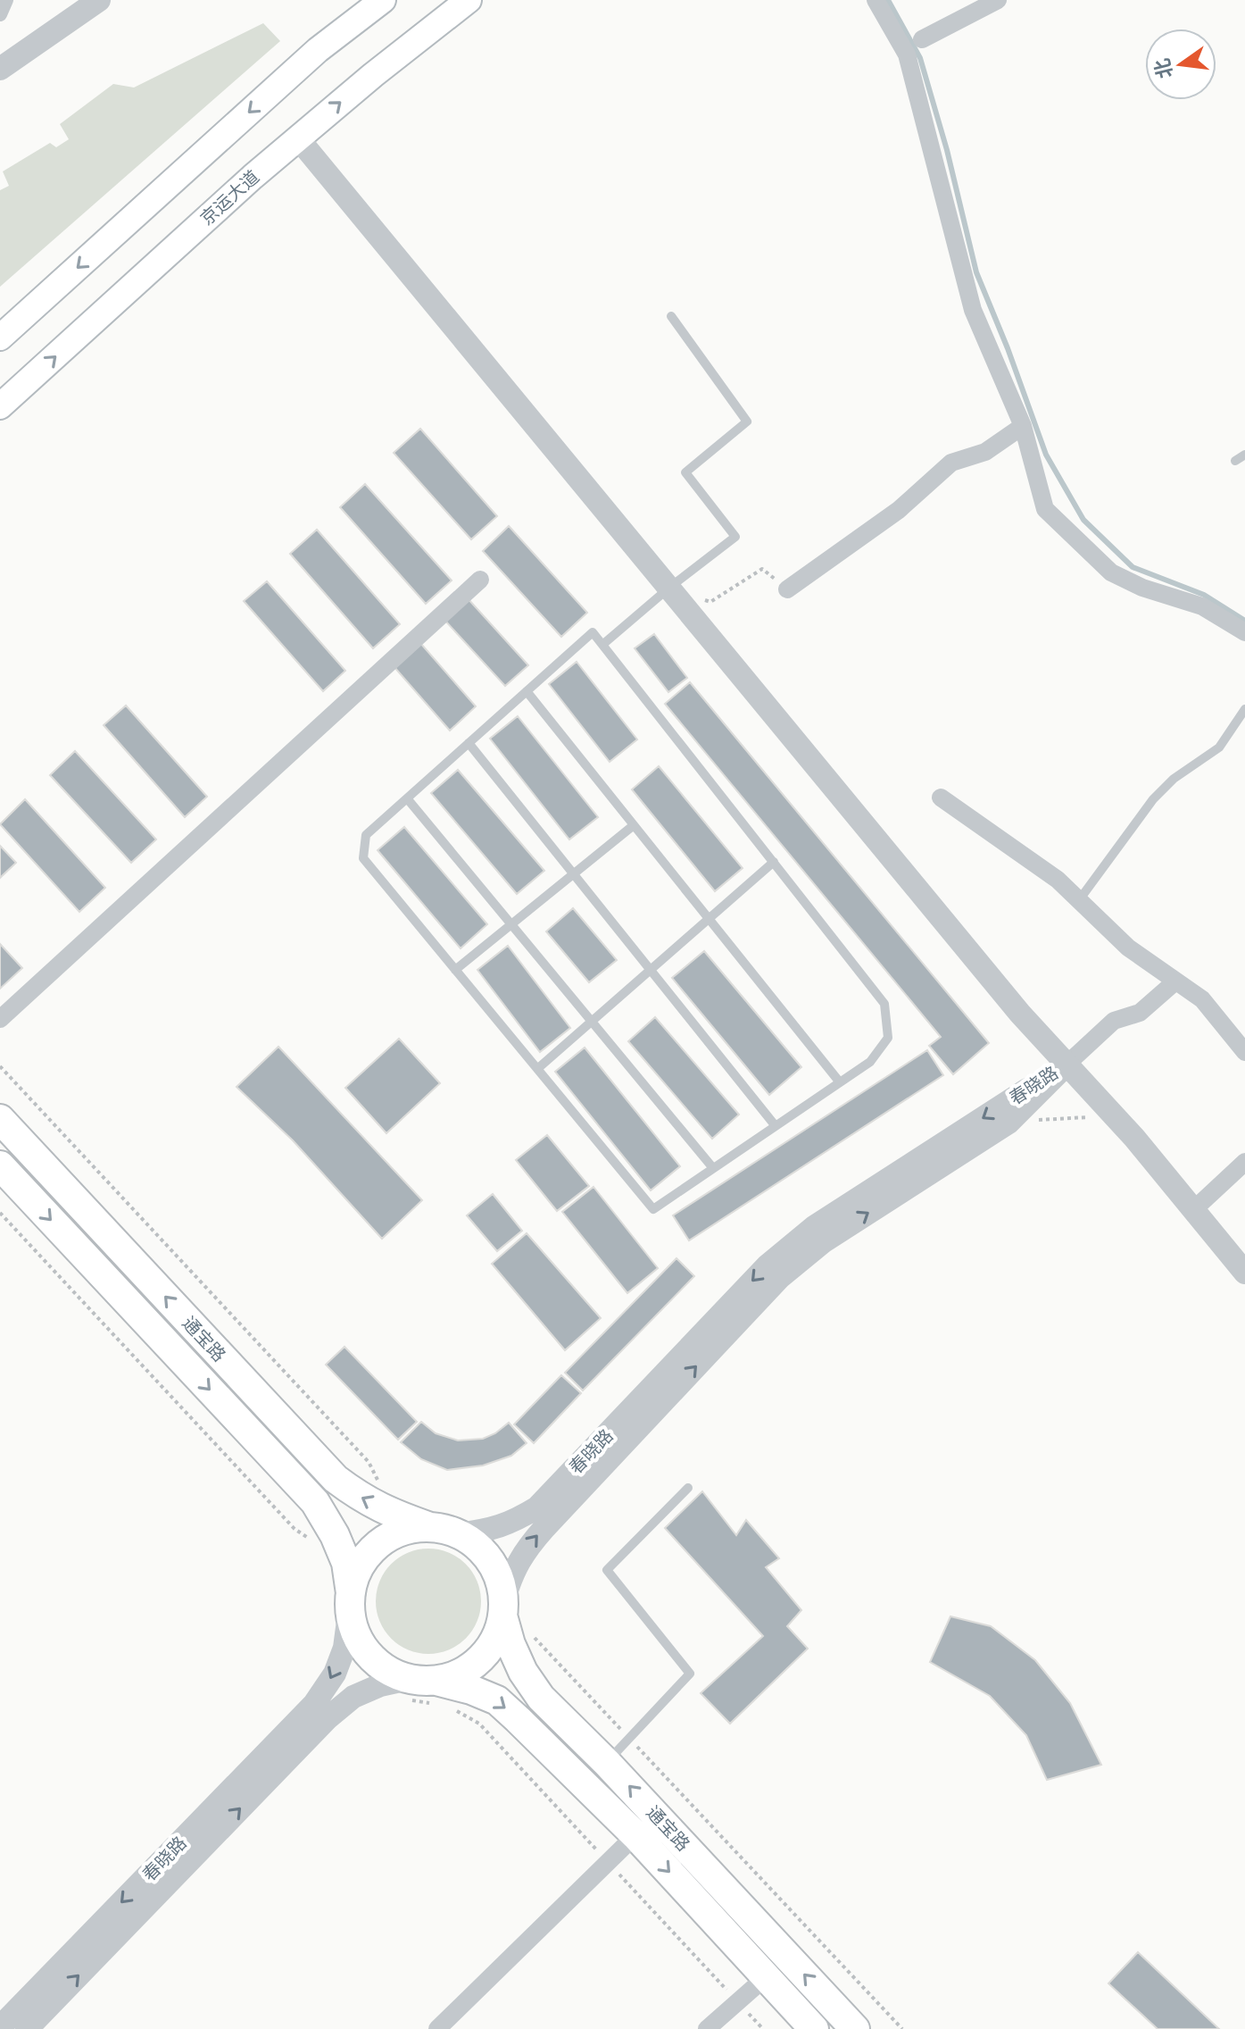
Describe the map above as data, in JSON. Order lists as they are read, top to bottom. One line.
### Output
{"streets":{"main road":["京运大道","通宝路"],"street":["春晓路"]},"crossings":[["春晓路","通宝路"]],"north":"left"}
